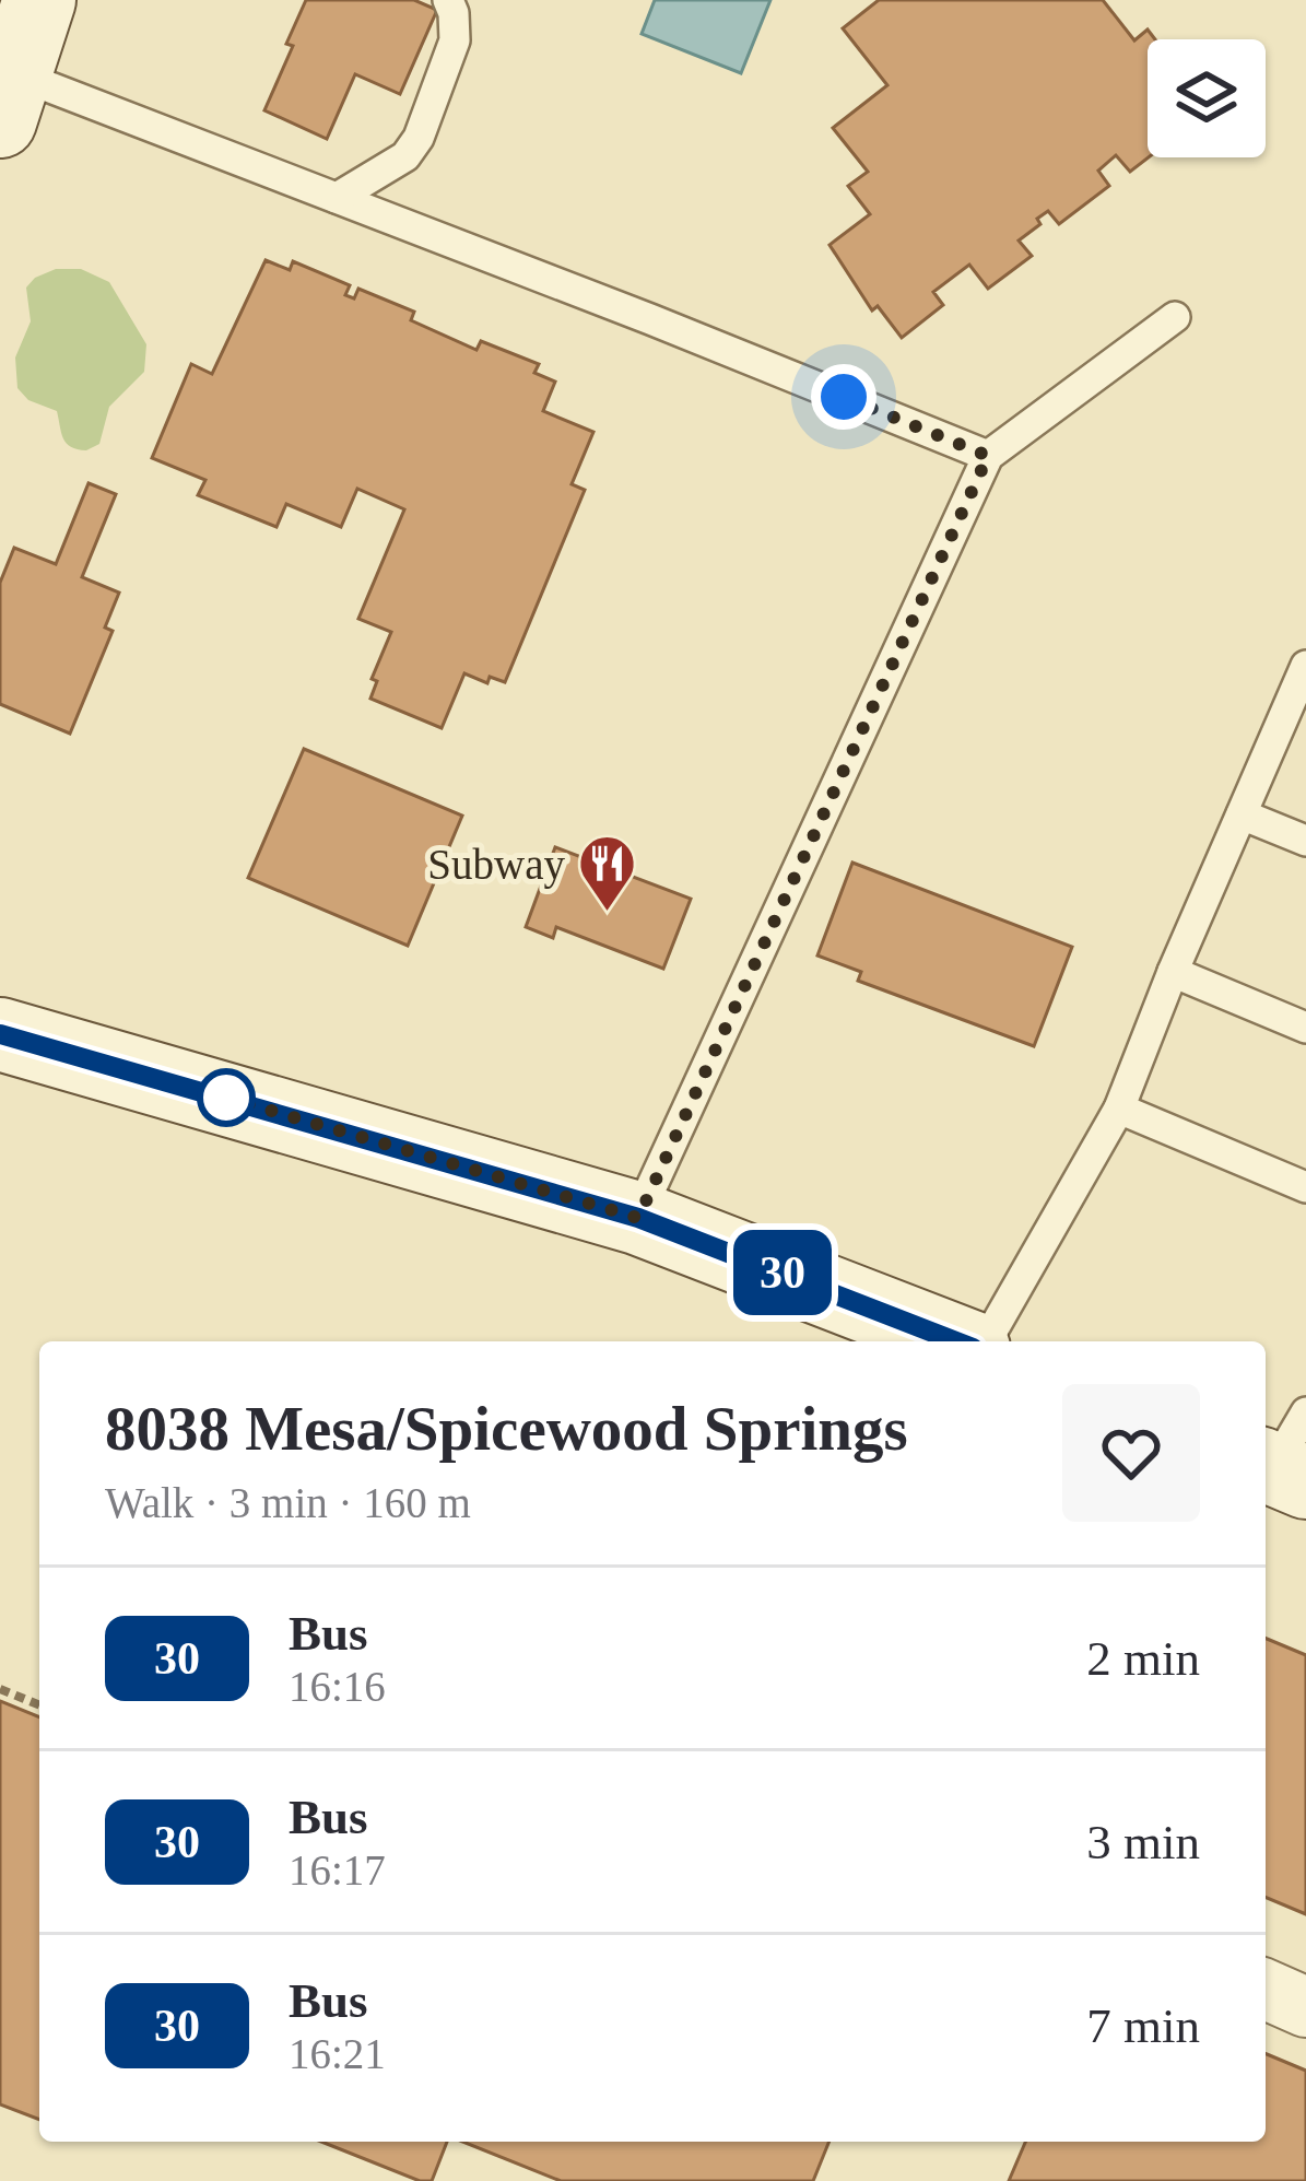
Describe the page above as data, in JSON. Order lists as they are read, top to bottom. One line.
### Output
{"places":{"restaurant":["Subway"]},"lines":["bus line 30"],"page":{"on_map":"30","heading":["8038 Mesa/Spicewood Springs","Walk · 3 min · 160 m"],"list":[{"mark":"30","name":"Bus","note":"16:16","value":"2 min"},{"mark":"30","name":"Bus","note":"16:17","value":"3 min"},{"mark":"30","name":"Bus","note":"16:21","value":"7 min"}]}}
